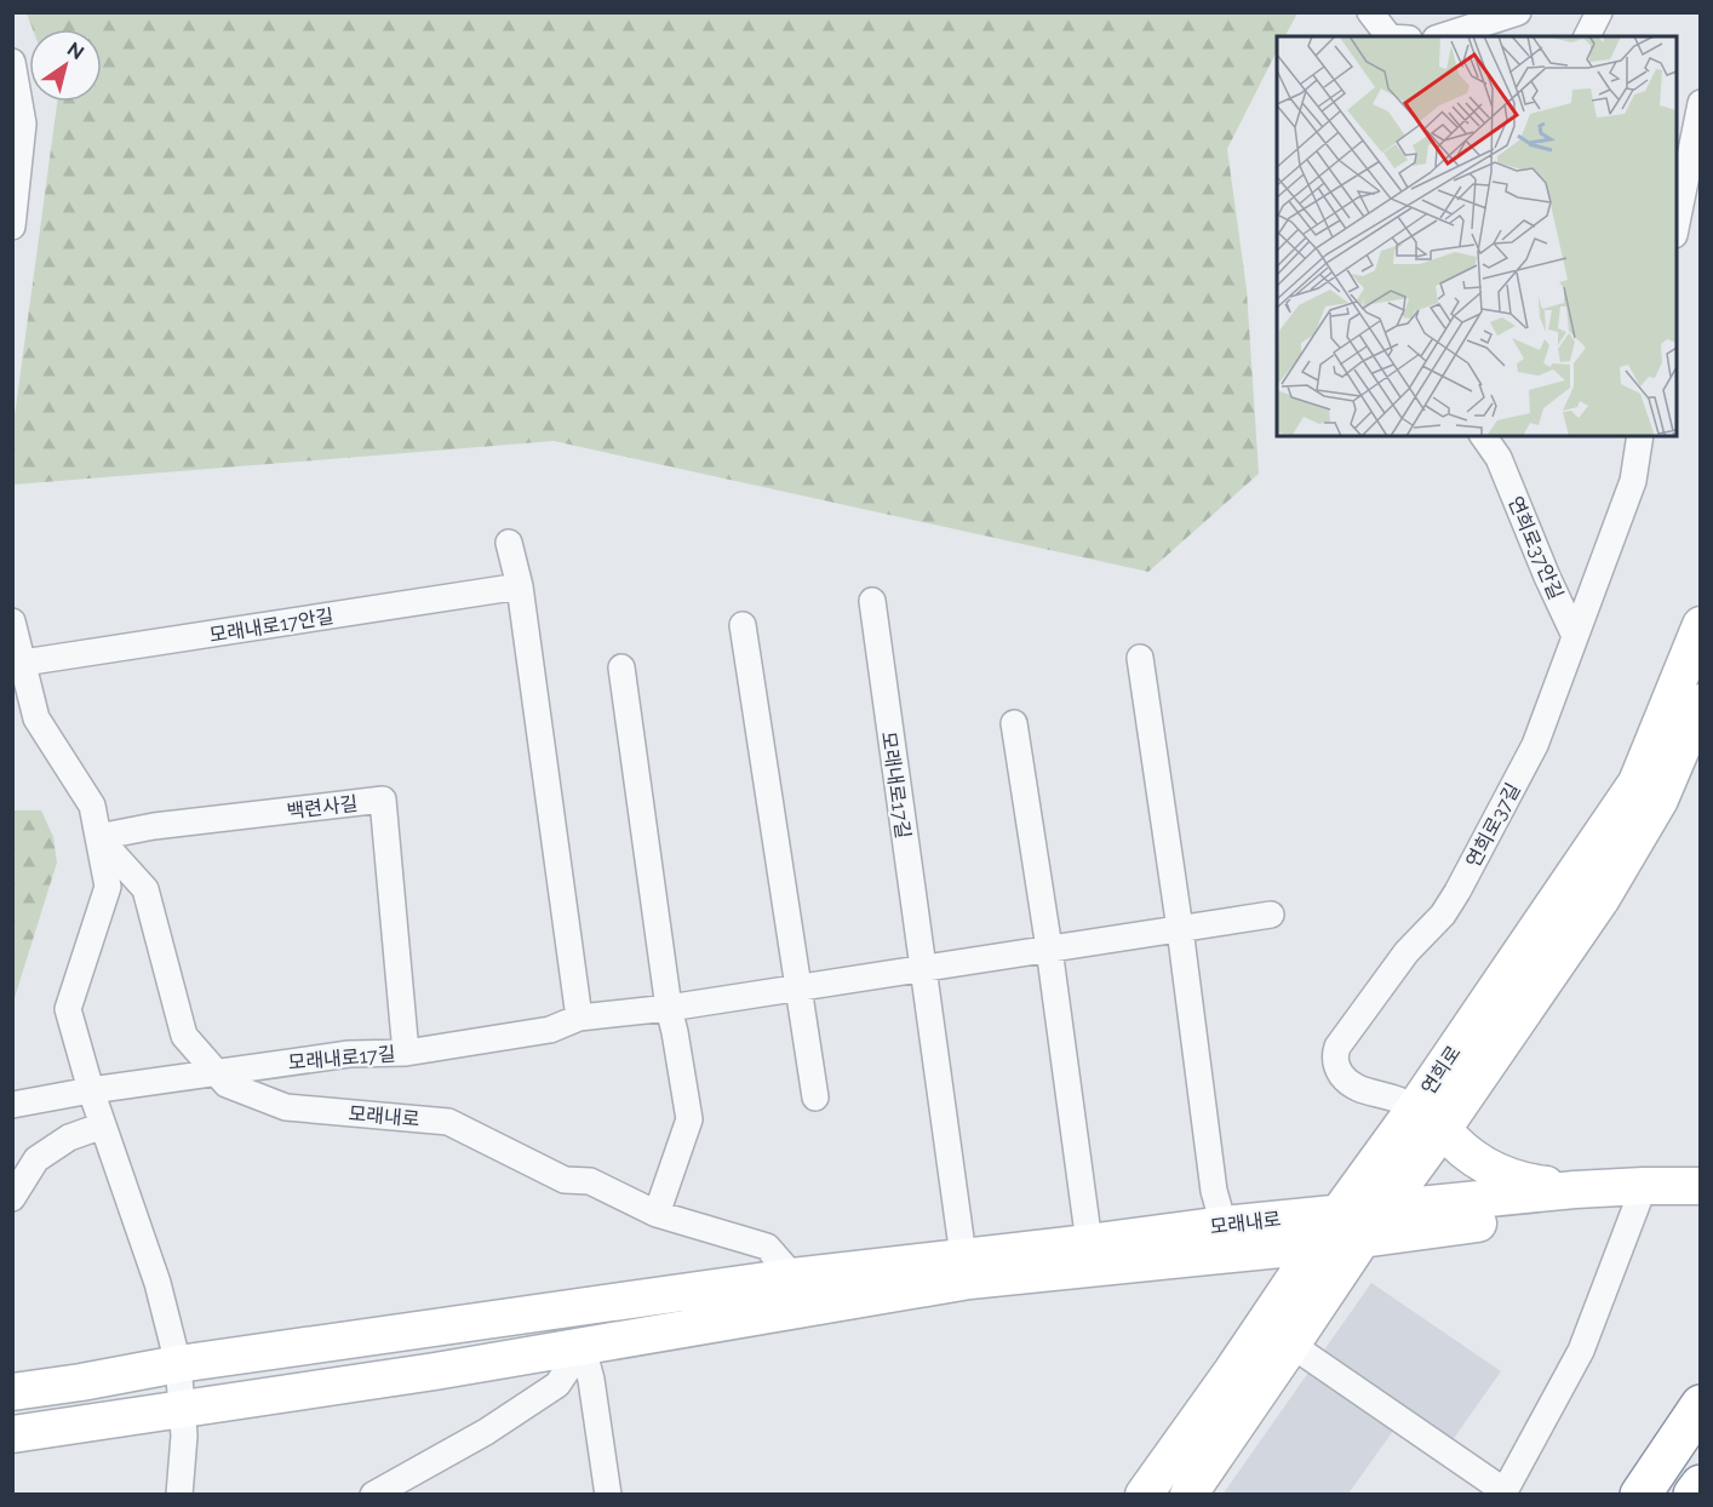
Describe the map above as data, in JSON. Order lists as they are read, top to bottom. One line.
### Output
{"streets":{"main road":["연희로","모래내로"],"street":["연희로37안길","모래내로17안길","모래내로17길","백련사길","연희로37길"]},"crossings":[["연희로37안길","연희로37길"],["모래내로17길","백련사길"],["모래내로17길","모래내로"],["백련사길","모래내로"],["연희로37길","연희로"],["연희로","모래내로"]],"north":"top right"}
